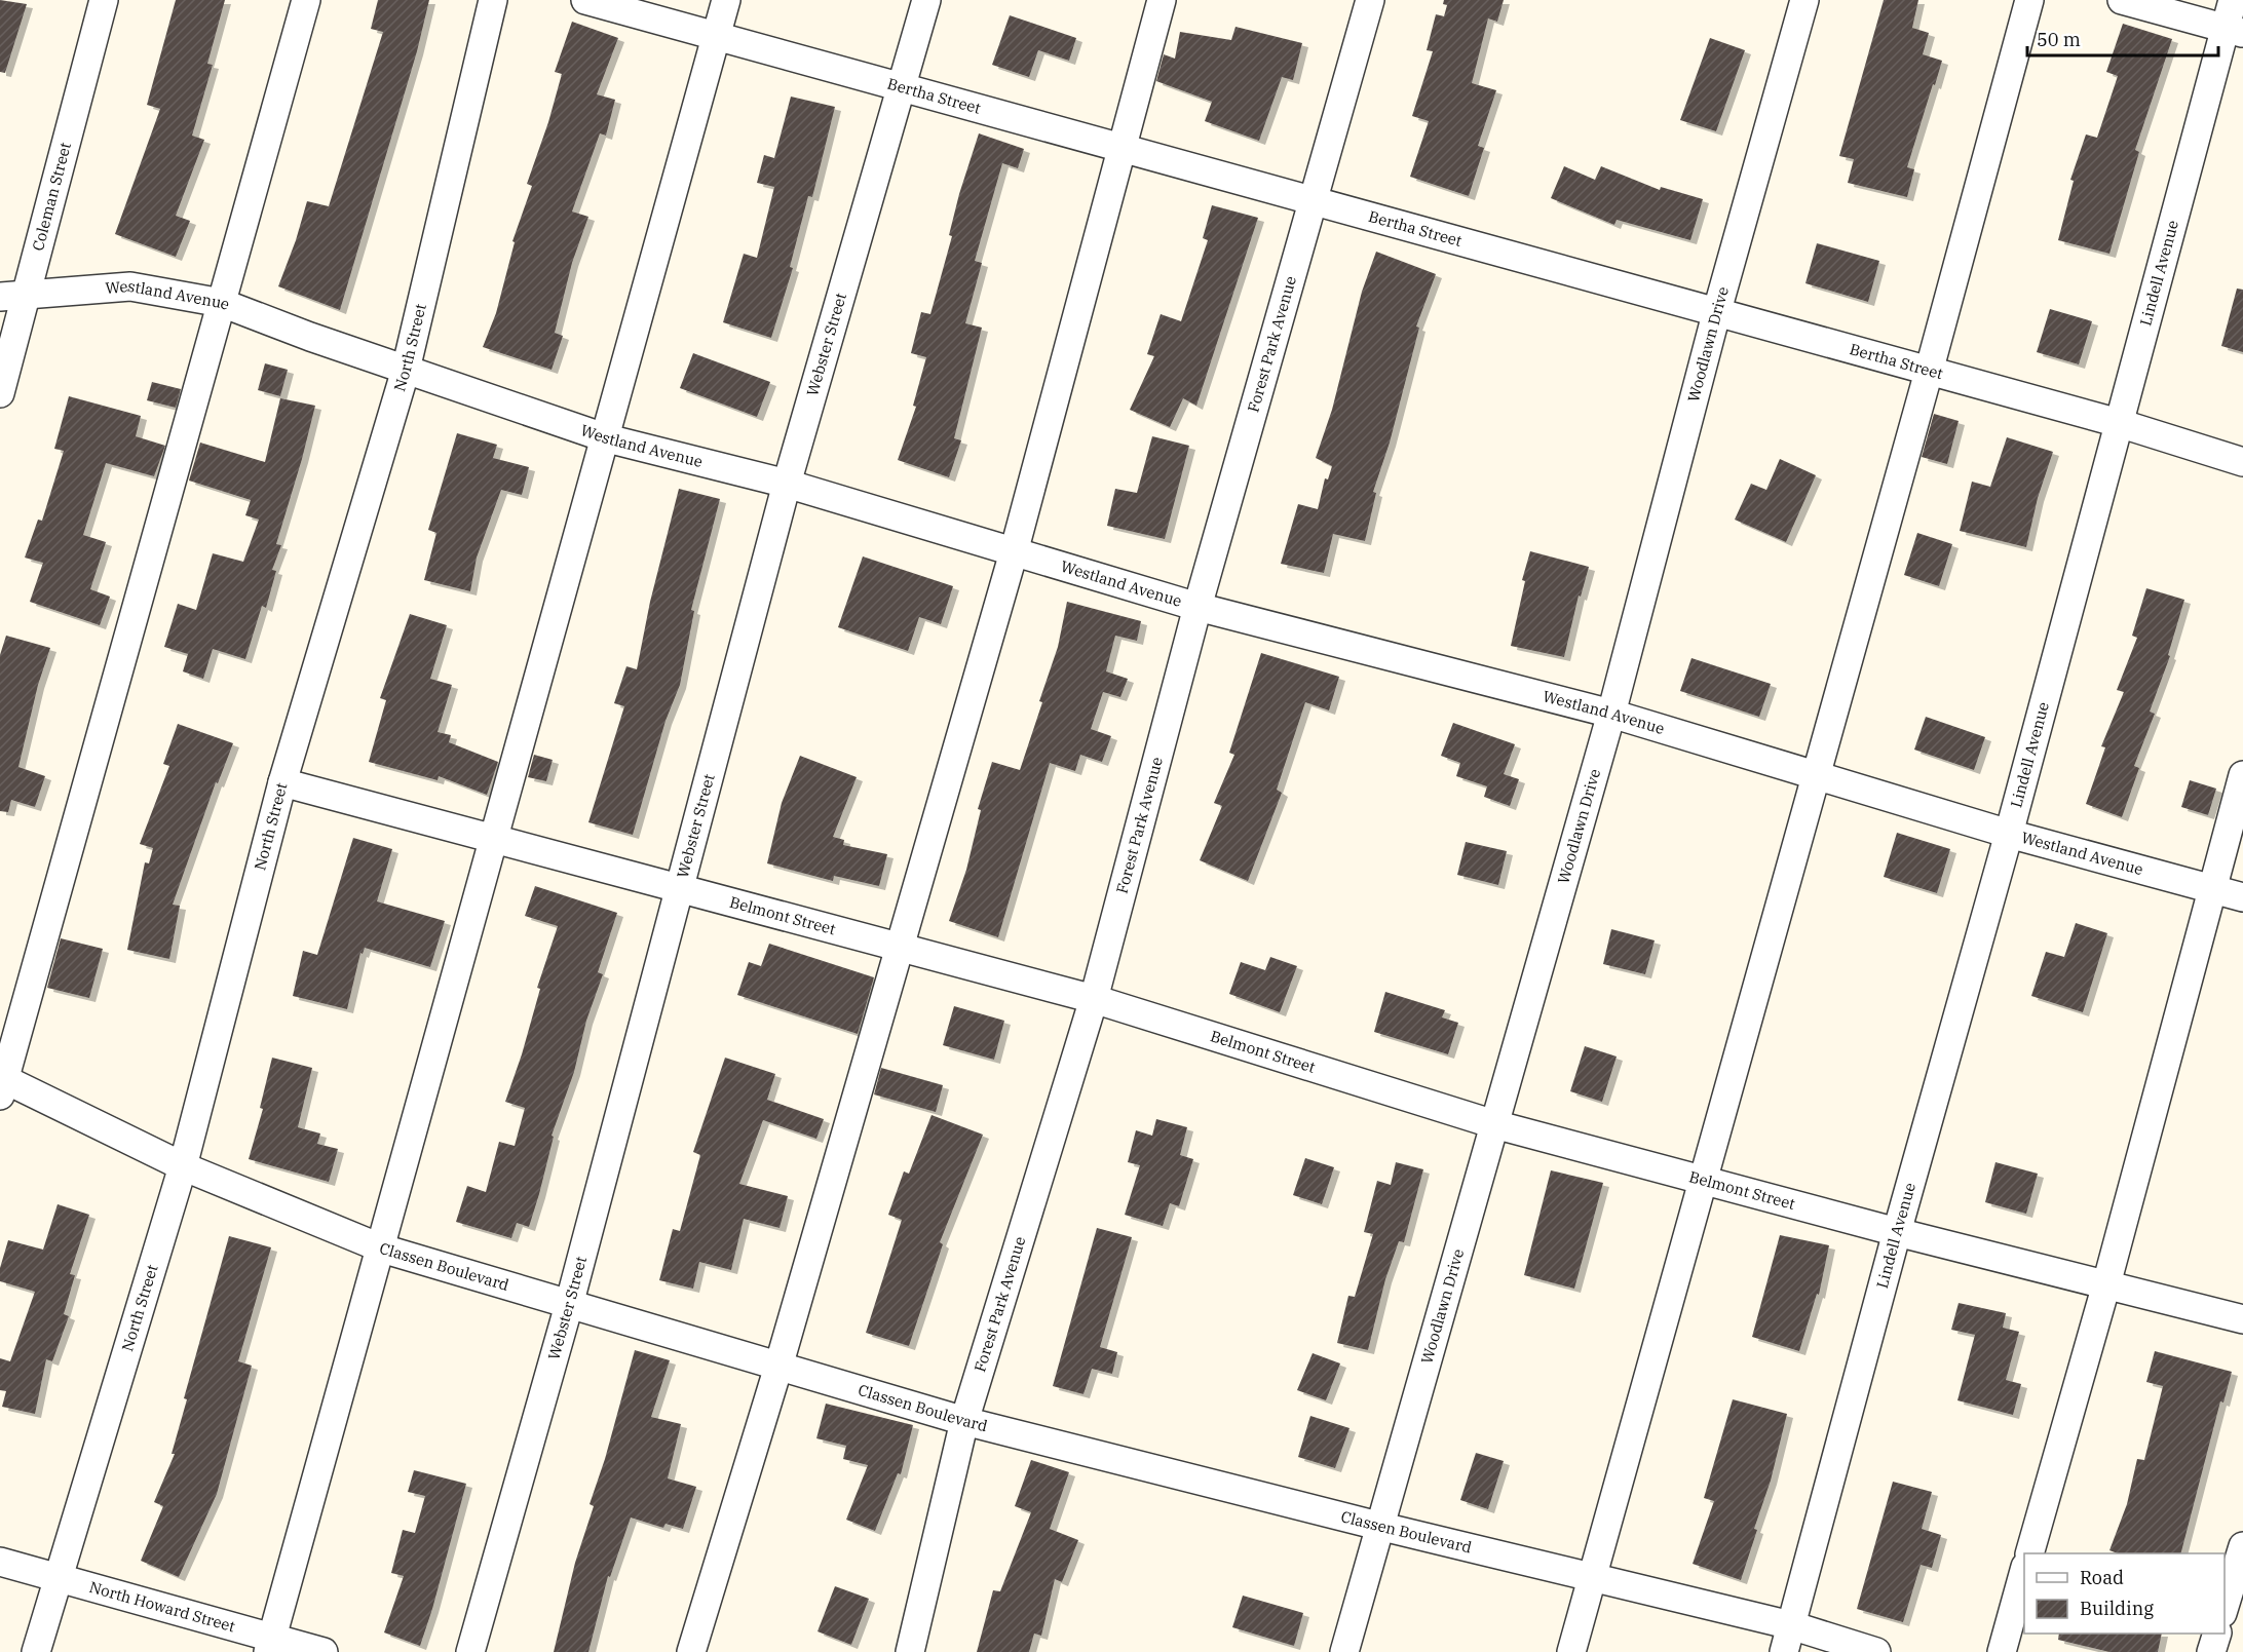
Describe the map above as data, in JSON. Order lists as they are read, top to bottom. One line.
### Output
{"streets":{"street":["Bertha Street","Coleman Street","Lindell Avenue","Westland Avenue","Webster Street","Forest Park Avenue","Woodlawn Drive","North Street","Belmont Street","Classen Boulevard","North Howard Street"]},"crossings":[["Bertha Street","Lindell Avenue"],["Bertha Street","Webster Street"],["Bertha Street","Forest Park Avenue"],["Bertha Street","Woodlawn Drive"],["Coleman Street","Westland Avenue"],["Lindell Avenue","Westland Avenue"],["Lindell Avenue","Belmont Street"],["Lindell Avenue","Classen Boulevard"],["Westland Avenue","Webster Street"],["Westland Avenue","Forest Park Avenue"],["Westland Avenue","Woodlawn Drive"],["Westland Avenue","North Street"],["Webster Street","Belmont Street"],["Webster Street","Classen Boulevard"],["Forest Park Avenue","Belmont Street"],["Forest Park Avenue","Classen Boulevard"],["Woodlawn Drive","Belmont Street"],["Woodlawn Drive","Classen Boulevard"],["North Street","Belmont Street"],["North Street","Classen Boulevard"],["North Street","North Howard Street"]],"legend":["Road","Building"],"scale_bar":"50 m"}
